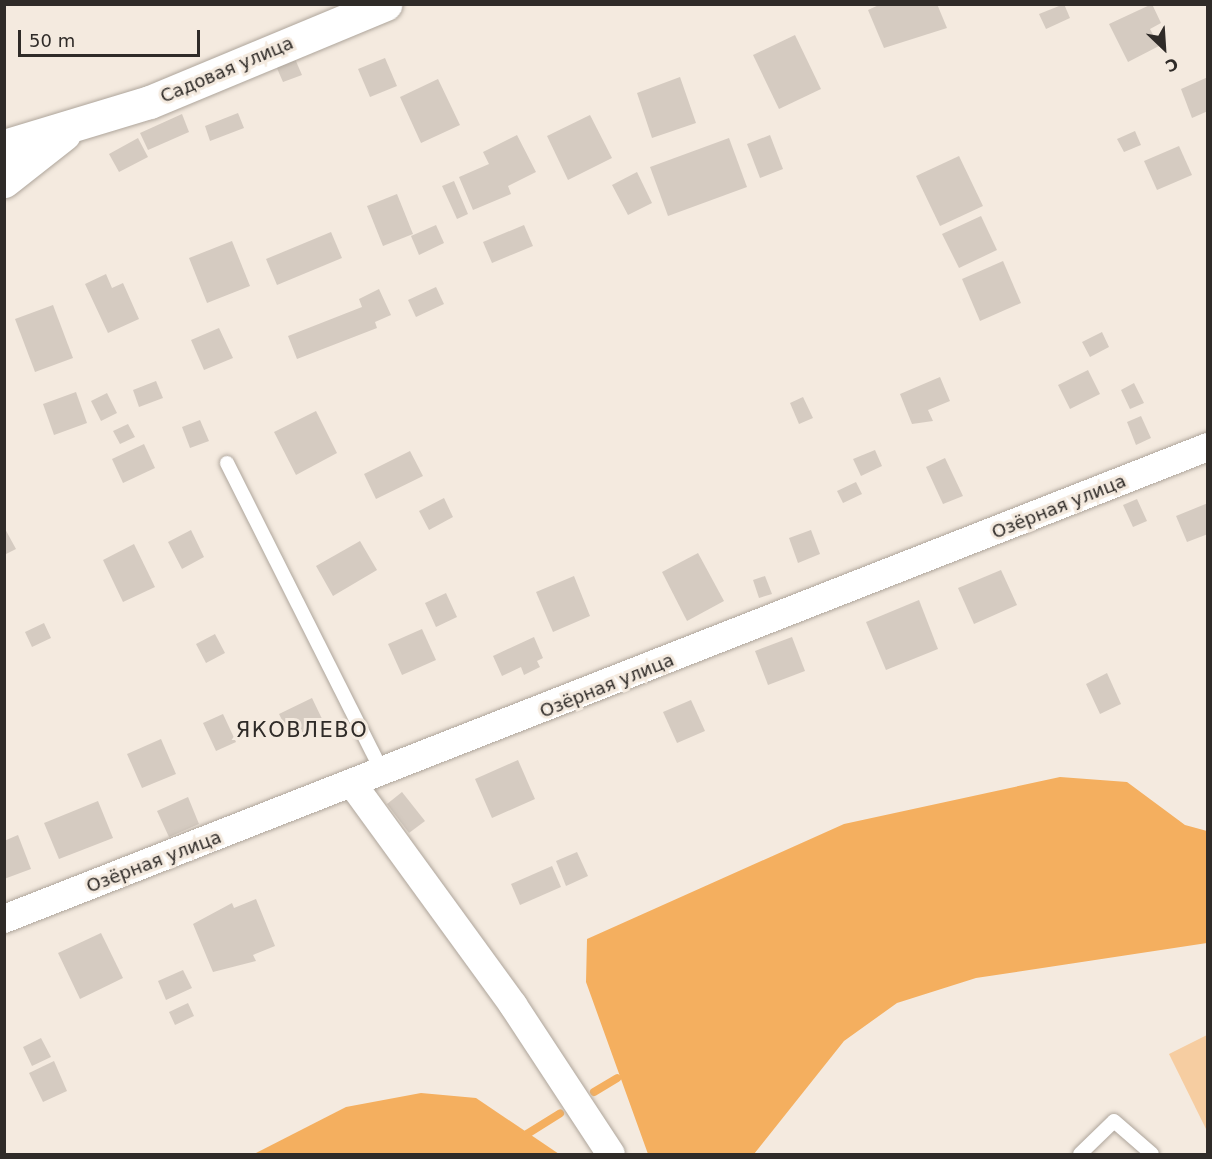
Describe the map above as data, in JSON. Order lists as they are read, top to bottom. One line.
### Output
{"streets":{"street":["Садовая улица","Озёрная улица"]},"districts":["ЯКОВЛЕВО"],"scale_bar":"50 m","north":"bottom right"}
